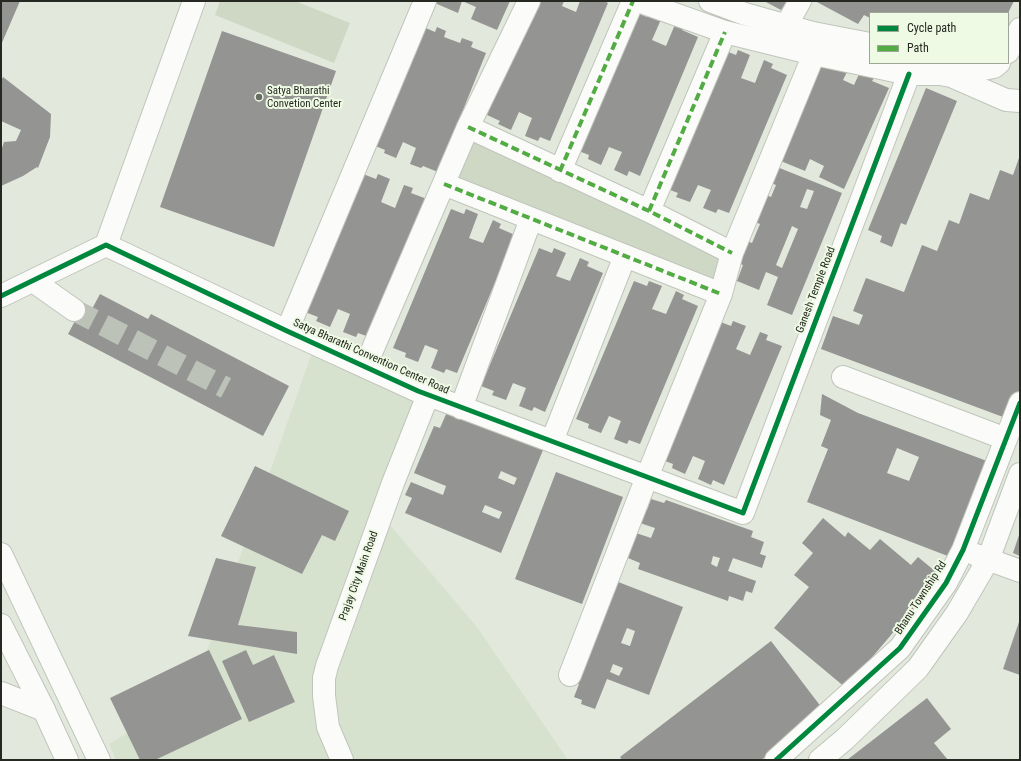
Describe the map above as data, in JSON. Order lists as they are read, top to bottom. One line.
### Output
{"streets":{"street":["Ganesh Temple Road","Satya Bharathi Convention Center Road","Prajay City Main Road","Bhanu Township Rd"]},"crossings":[["Ganesh Temple Road","Satya Bharathi Convention Center Road"],["Satya Bharathi Convention Center Road","Prajay City Main Road"]],"places":["Satya Bharathi Convetion Center"],"legend":["Cycle path","Path"]}
